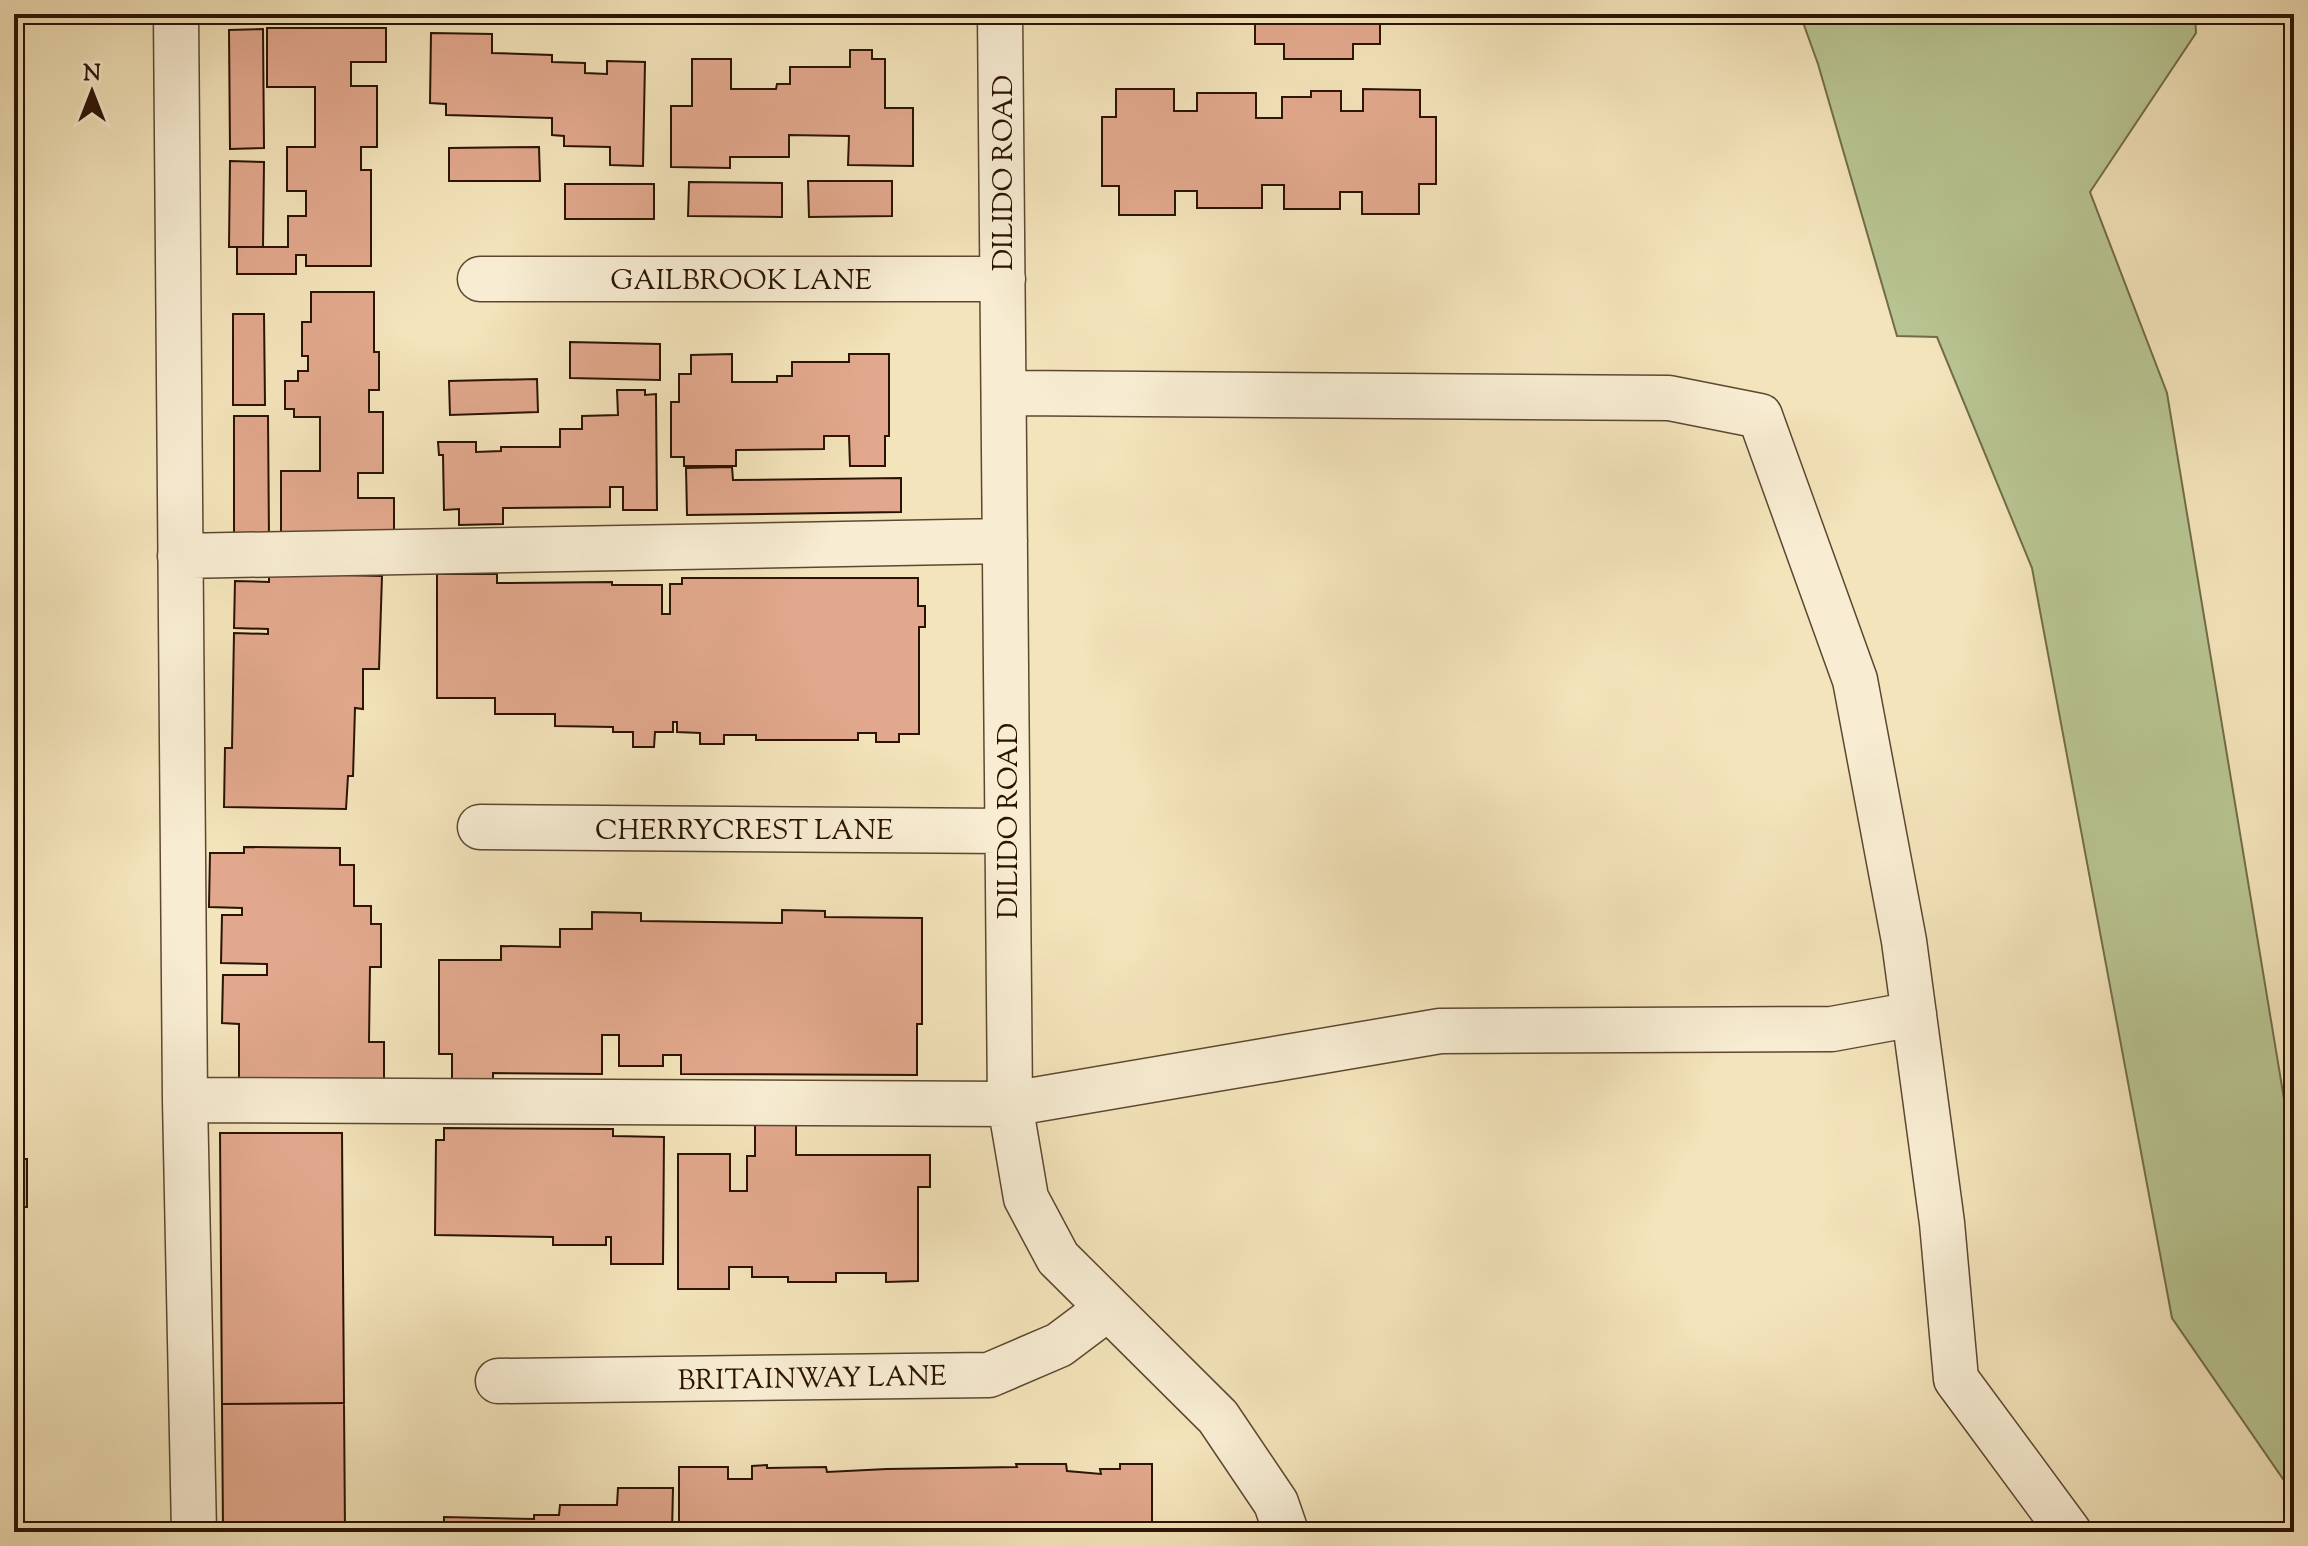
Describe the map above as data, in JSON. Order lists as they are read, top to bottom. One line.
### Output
{"streets":{"street":["DILIDO ROAD","GAILBROOK LANE","CHERRYCREST LANE","BRITAINWAY LANE"]},"crossings":[["DILIDO ROAD","GAILBROOK LANE"],["DILIDO ROAD","CHERRYCREST LANE"],["DILIDO ROAD","BRITAINWAY LANE"]],"north":"top"}
